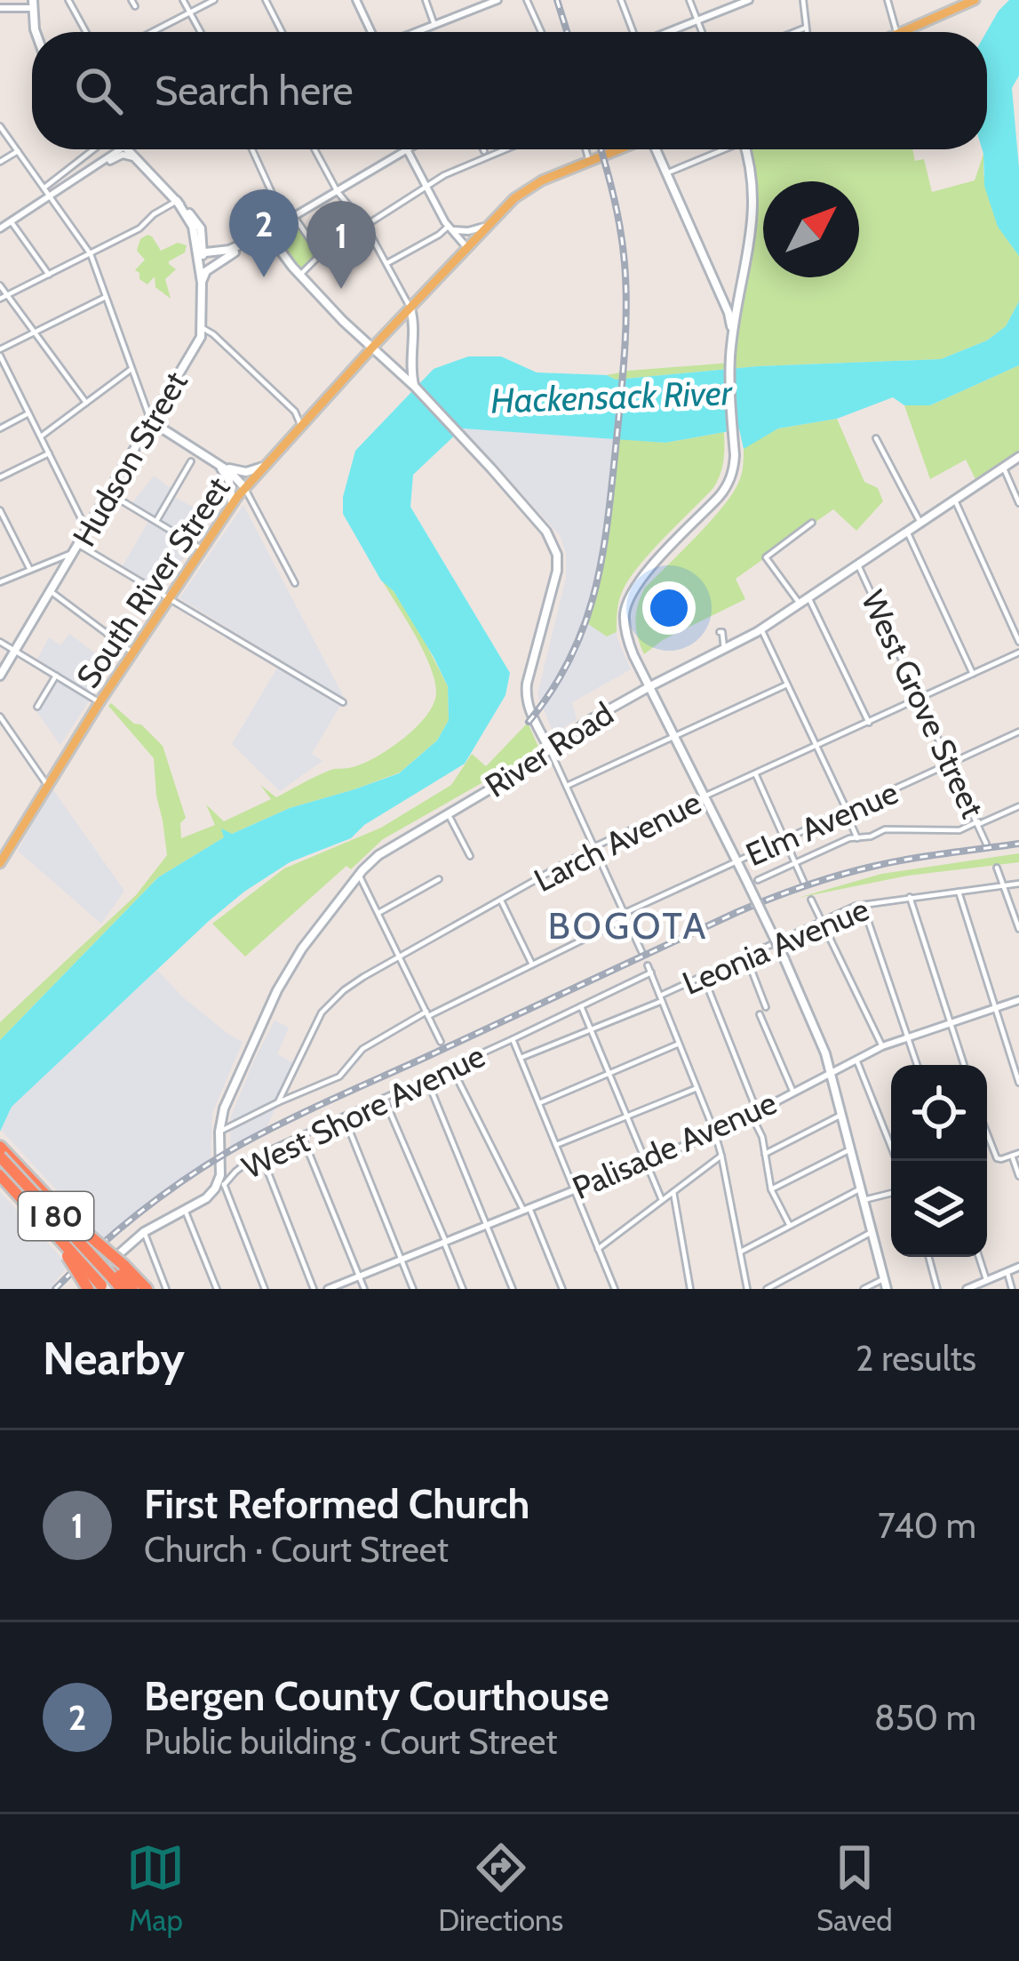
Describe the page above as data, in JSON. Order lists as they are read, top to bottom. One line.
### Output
{"streets":{"highway":["I 80"],"main road":["Hudson Street","South River Street","River Road","West Shore Avenue"],"street":["West Grove Street","Elm Avenue","Larch Avenue","Leonia Avenue","Palisade Avenue"]},"crossings":[["West Grove Street","River Road"],["West Grove Street","Elm Avenue"],["West Grove Street","Larch Avenue"],["River Road","Elm Avenue"],["River Road","West Shore Avenue"],["Elm Avenue","Larch Avenue"]],"districts":["BOGOTA"],"water":["Hackensack River"],"north":"top right","page":{"search":"Search here","pins":["2","1"],"heading":["Nearby","2 results"],"list":[{"mark":"1","name":"First Reformed Church","note":"Church · Court Street","value":"740 m"},{"mark":"2","name":"Bergen County Courthouse","note":"Public building · Court Street","value":"850 m"}],"nav":["Map","Directions","Saved"]}}
